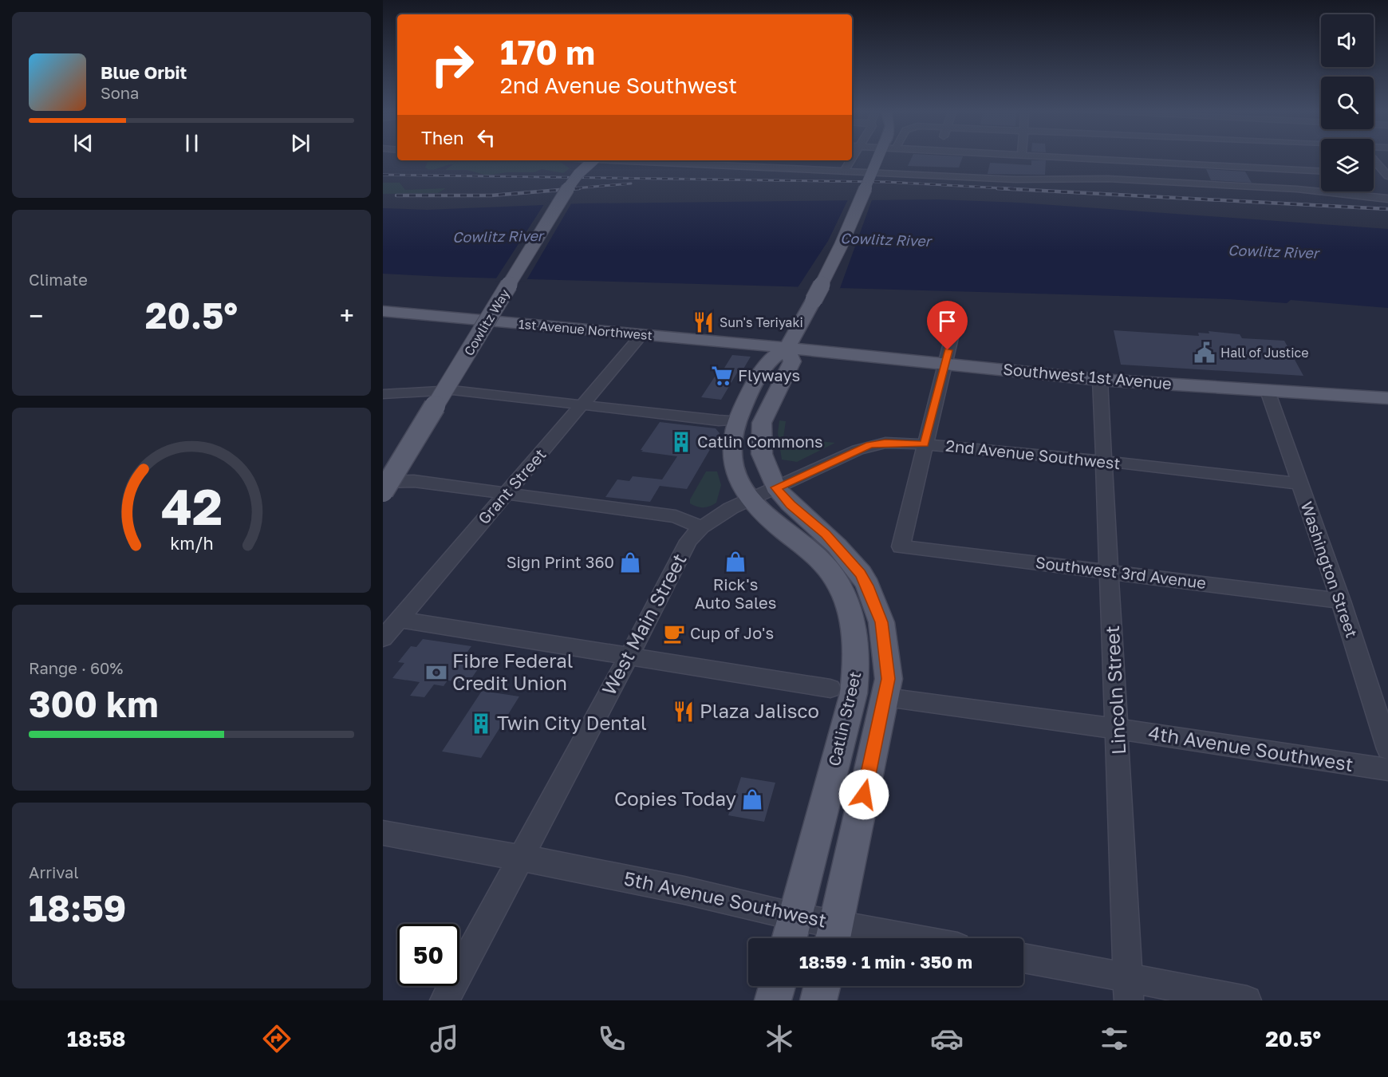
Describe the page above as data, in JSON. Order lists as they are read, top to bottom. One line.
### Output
{"streets":{"main road":["Cowlitz Way","1st Avenue Northwest","Southwest 1st Avenue","Catlin Street"],"street":["2nd Avenue Southwest","Grant Street","Washington Street","Southwest 3rd Avenue","West Main Street","Lincoln Street","4th Avenue Southwest","5th Avenue Southwest"]},"crossings":[["1st Avenue Northwest","Southwest 1st Avenue"],["1st Avenue Northwest","Grant Street"],["1st Avenue Northwest","Catlin Street"],["Southwest 1st Avenue","Washington Street"],["Southwest 1st Avenue","Lincoln Street"],["Southwest 1st Avenue","Catlin Street"],["2nd Avenue Southwest","Washington Street"],["2nd Avenue Southwest","Southwest 3rd Avenue"],["2nd Avenue Southwest","West Main Street"],["2nd Avenue Southwest","Lincoln Street"],["2nd Avenue Southwest","Catlin Street"],["Washington Street","Southwest 3rd Avenue"],["Southwest 3rd Avenue","Lincoln Street"],["West Main Street","Catlin Street"],["West Main Street","5th Avenue Southwest"],["Lincoln Street","4th Avenue Southwest"],["Catlin Street","4th Avenue Southwest"],["Catlin Street","5th Avenue Southwest"]],"water":["Cowlitz River"],"places":{"restaurant":["Sun's Teriyaki","Plaza Jalisco"],"public building":["Hall of Justice"],"supermarket":["Flyways"],"building":["Catlin Commons","Twin City Dental"],"shop":["Rick's Auto Sales","Sign Print 360","Copies Today"],"cafe":["Cup of Jo's"],"bank":["Fibre Federal Credit Union"]},"page":{"turn":["170 m","2nd Avenue Southwest"],"song":["Blue Orbit","Sona"],"then":"Then","tile":["Climate",["Range · 60%","300 km"],["Arrival","18:59"]],"heat":["−","20.5°","+"],"limit":"50","trip":"18:59 · 1 min · 350 m","tabs":["18:58","20.5°"],"gauge":["42","km/h"]}}
